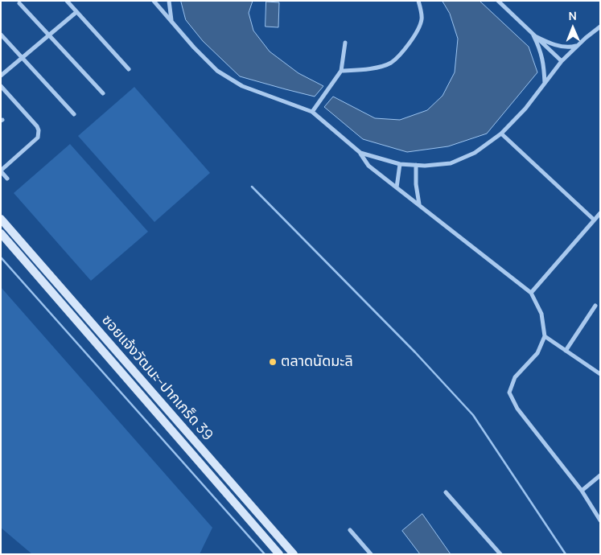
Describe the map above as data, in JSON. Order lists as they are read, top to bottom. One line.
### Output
{"streets":{"main road":["ซอยแจ้งวัฒนะ-ปากเกร็ด 39"]},"places":["ตลาดนัดมะลิ"],"north":"top"}
